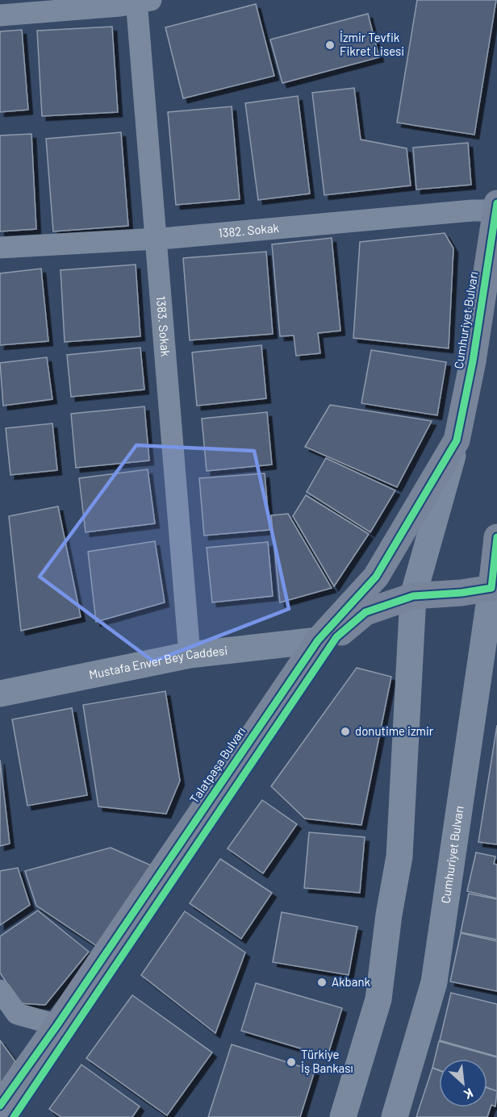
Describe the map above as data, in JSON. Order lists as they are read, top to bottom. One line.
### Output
{"streets":{"main road":["Cumhuriyet Bulvarı","Talatpaşa Bulvarı"],"street":["1382. Sokak","1383. Sokak","Mustafa Enver Bey Caddesi"]},"crossings":[["1382. Sokak","Cumhuriyet Bulvarı"],["1382. Sokak","1383. Sokak"],["Cumhuriyet Bulvarı","Talatpaşa Bulvarı"],["1383. Sokak","Mustafa Enver Bey Caddesi"],["Mustafa Enver Bey Caddesi","Talatpaşa Bulvarı"]],"places":["İzmir Tevfik Fikret Lisesi","donutime izmir","Akbank","Türkiye İş Bankası"],"north":"bottom right"}
